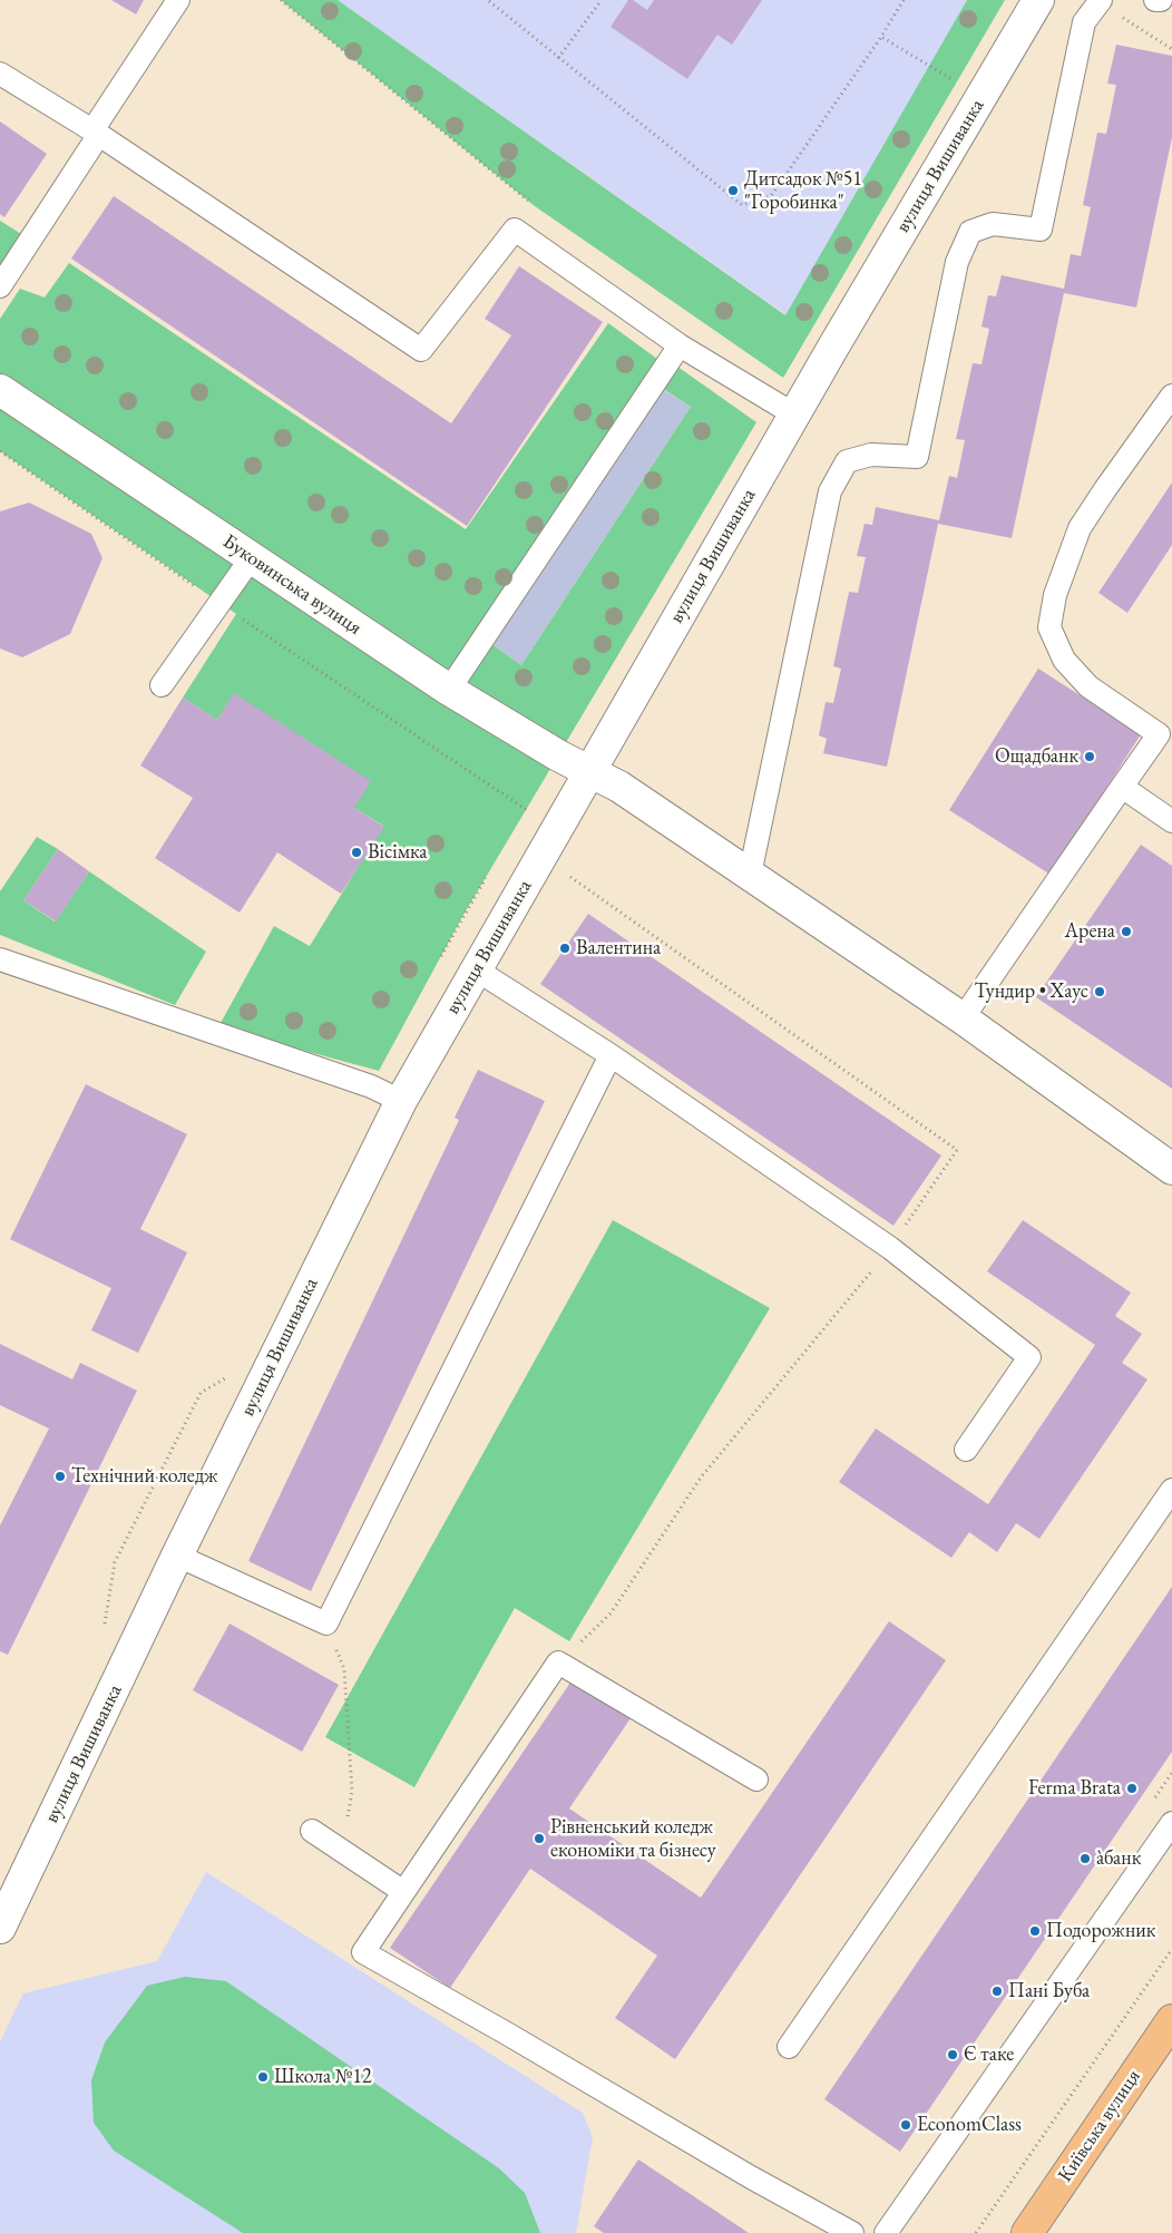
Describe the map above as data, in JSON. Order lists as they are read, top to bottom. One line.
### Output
{"streets":{"main road":["Київська вулиця"],"street":["вулиця Вишиванка","Буковинська вулиця"]},"crossings":[["вулиця Вишиванка","Буковинська вулиця"]],"places":["Дитсадок №51 \"Горобинка\"","Ощадбанк","Вiсiмка","Арена","Валентина","Тундир • Хаус","Технічний коледж","Ferma Brata","Рівненський коледж економіки та бізнесу","а̀банк","Подорожник","Пані Буба","Є таке","Школа №12","EconomClass"]}
